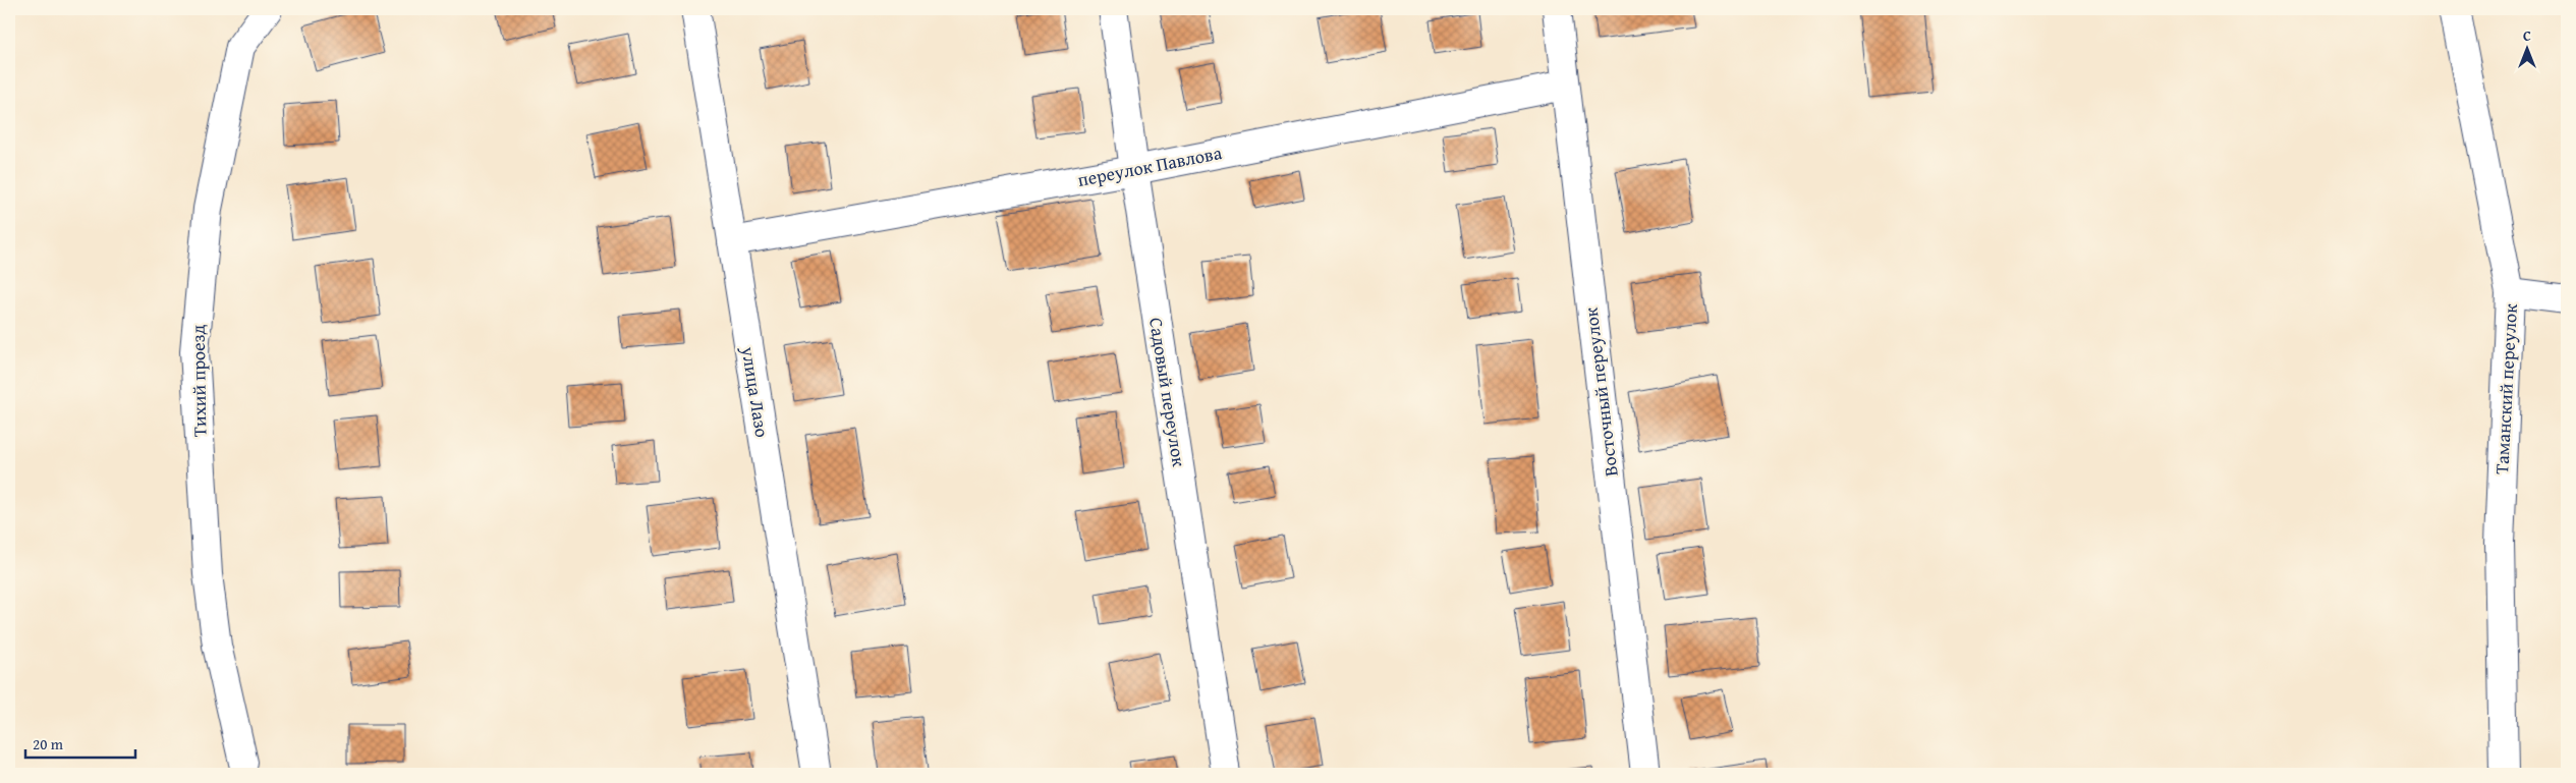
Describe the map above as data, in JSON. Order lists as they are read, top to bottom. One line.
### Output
{"streets":{"street":["переулок Павлова","Тихий проезд","Таманский переулок","улица Лазо","Садовый переулок","Восточный переулок"]},"crossings":[["переулок Павлова","улица Лазо"],["переулок Павлова","Садовый переулок"],["переулок Павлова","Восточный переулок"]],"scale_bar":"20 m","north":"top"}
